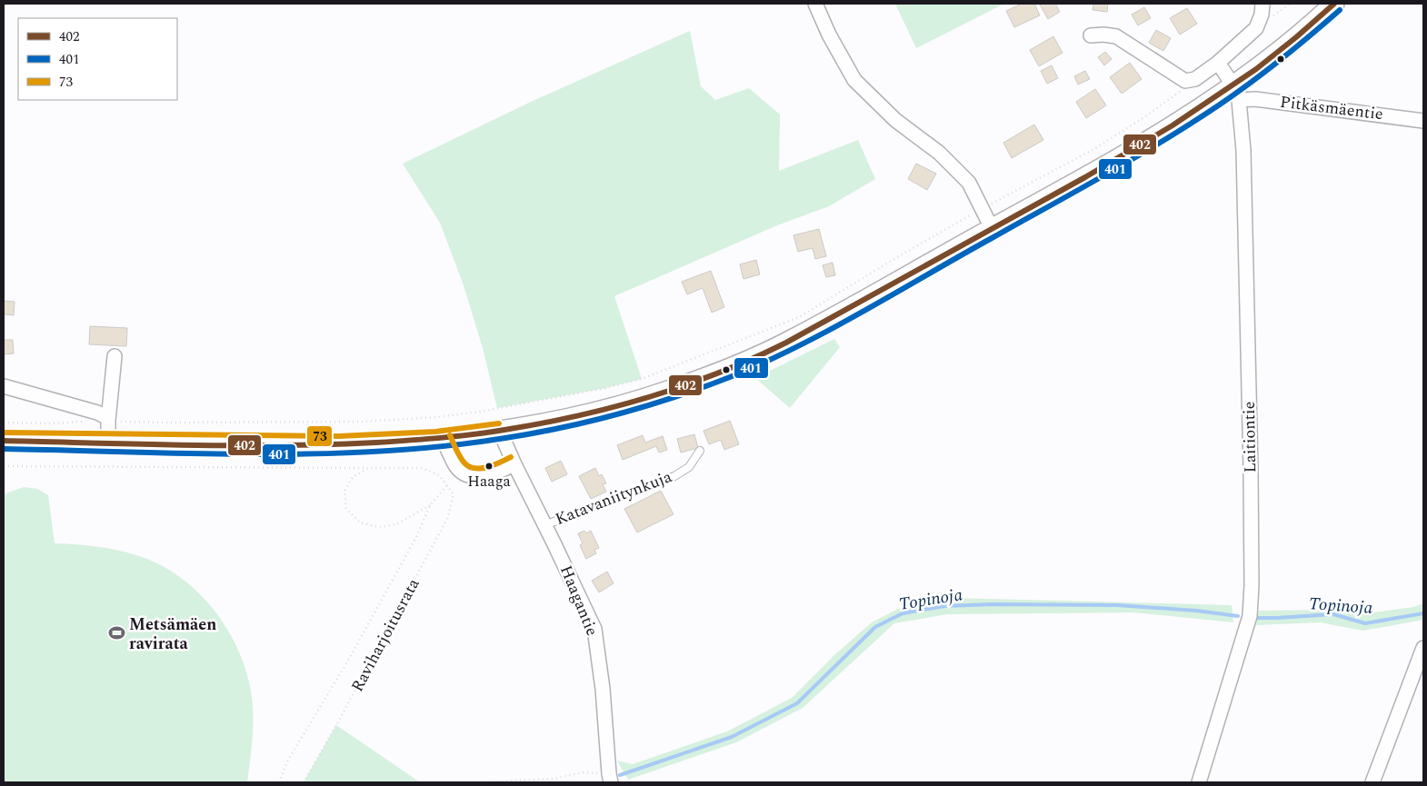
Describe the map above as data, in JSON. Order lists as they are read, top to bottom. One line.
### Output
{"streets":{"street":["Pitkäsmäentie","Laitiontie","Haagantie"],"lane":["Katavaniitynkuja"],"path":["Raviharjoitusrata"]},"crossings":[["Pitkäsmäentie","Laitiontie"],["Katavaniitynkuja","Haagantie"]],"water":["Topinoja"],"places":{"other":["Haaga"],"sports":["Metsämäen ravirata"]},"lines":["transit line 402","transit line 401","transit line 73"],"legend":["402","401","73"]}
